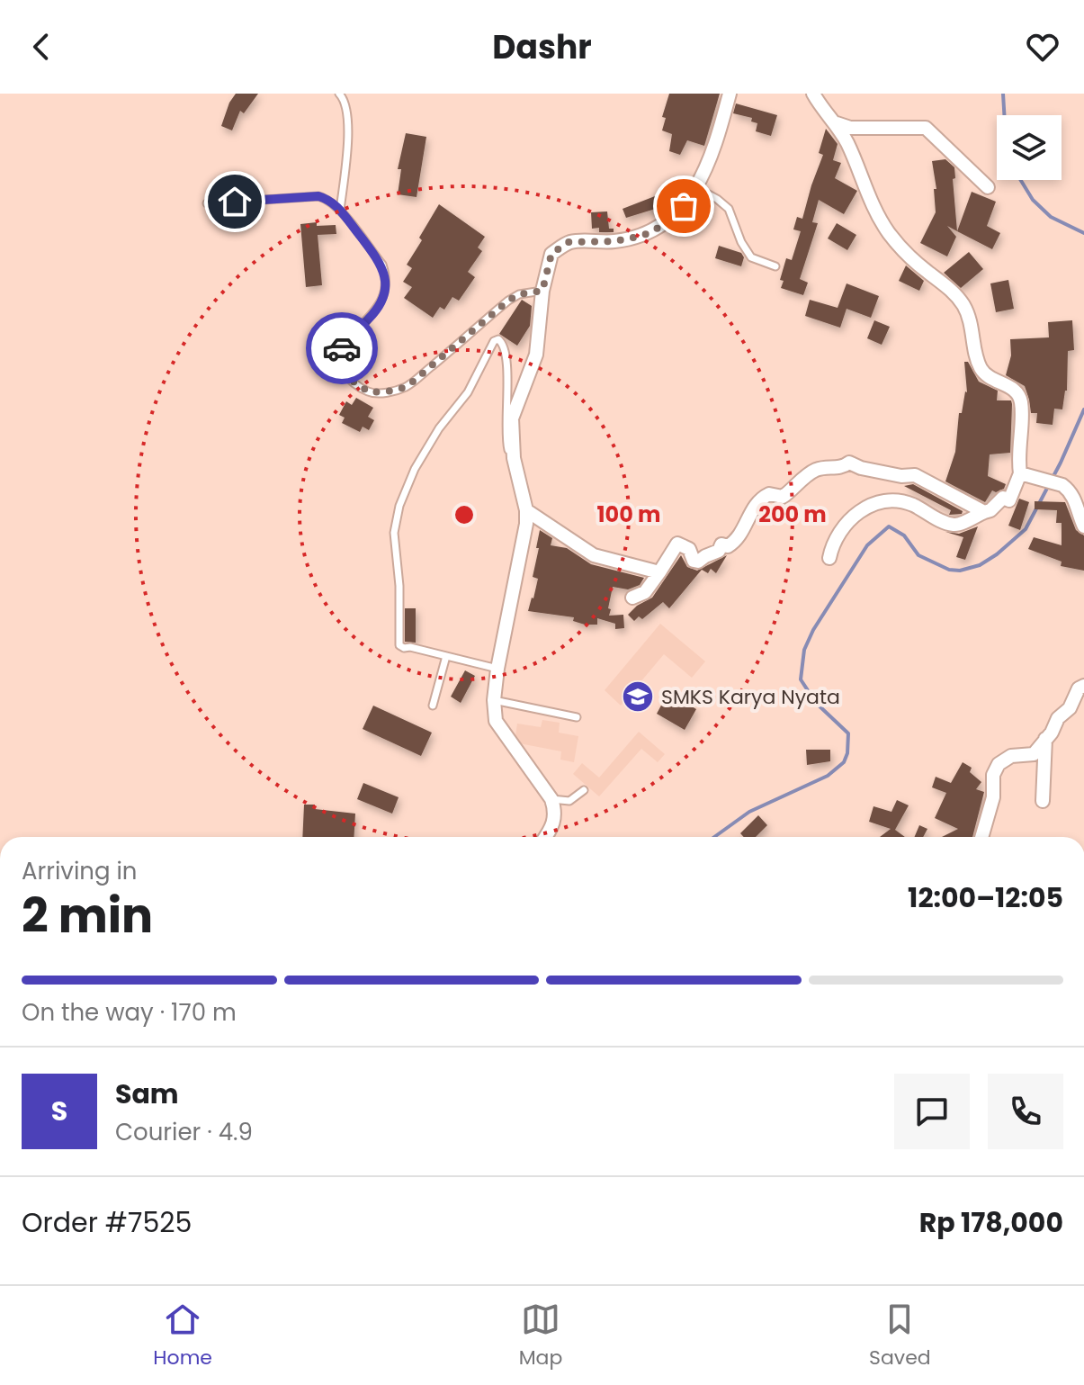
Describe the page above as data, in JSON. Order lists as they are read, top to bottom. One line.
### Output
{"places":{"school or university":["SMKS Karya Nyata"]},"page":{"header":"Dashr","heading":["2 min","Arriving in","12:00–12:05"],"panel":["Sam","Courier · 4.9","Order #7525","Rp 178,000"],"bar":"On the way · 170 m","round":"S","tabs":["Home","Map","Saved"]},"rings":["100 m","200 m"]}
